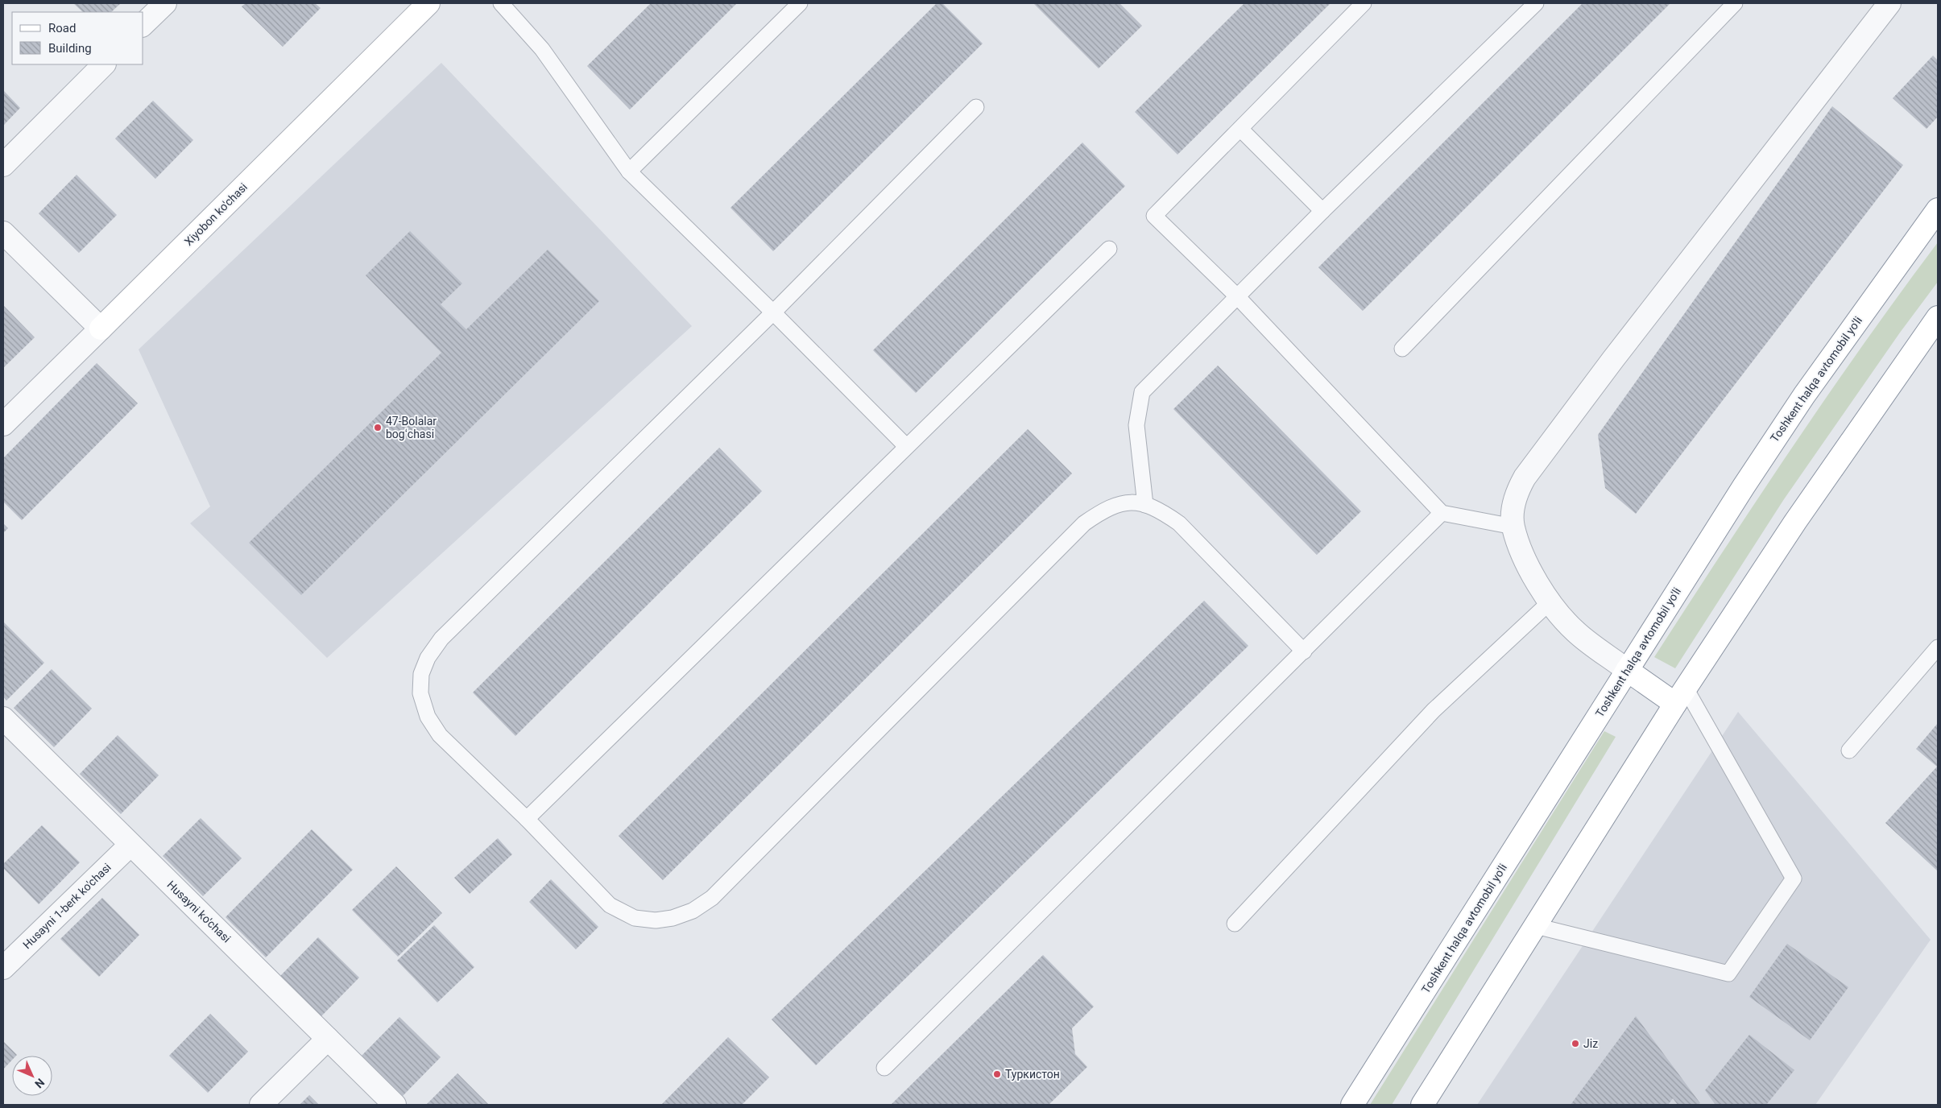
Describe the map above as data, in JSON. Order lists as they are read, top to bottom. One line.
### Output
{"streets":{"main road":["Xiyobon ko'chasi","Toshkent halqa avtomobil yo'li"],"street":["Husayni 1-berk ko'chasi","Husayni ko'chasi"]},"crossings":[["Husayni 1-berk ko'chasi","Husayni ko'chasi"]],"places":["47-Bolalar bogʻchasi","Jiz","Туркистон"],"legend":["Road","Building"],"north":"bottom right"}
